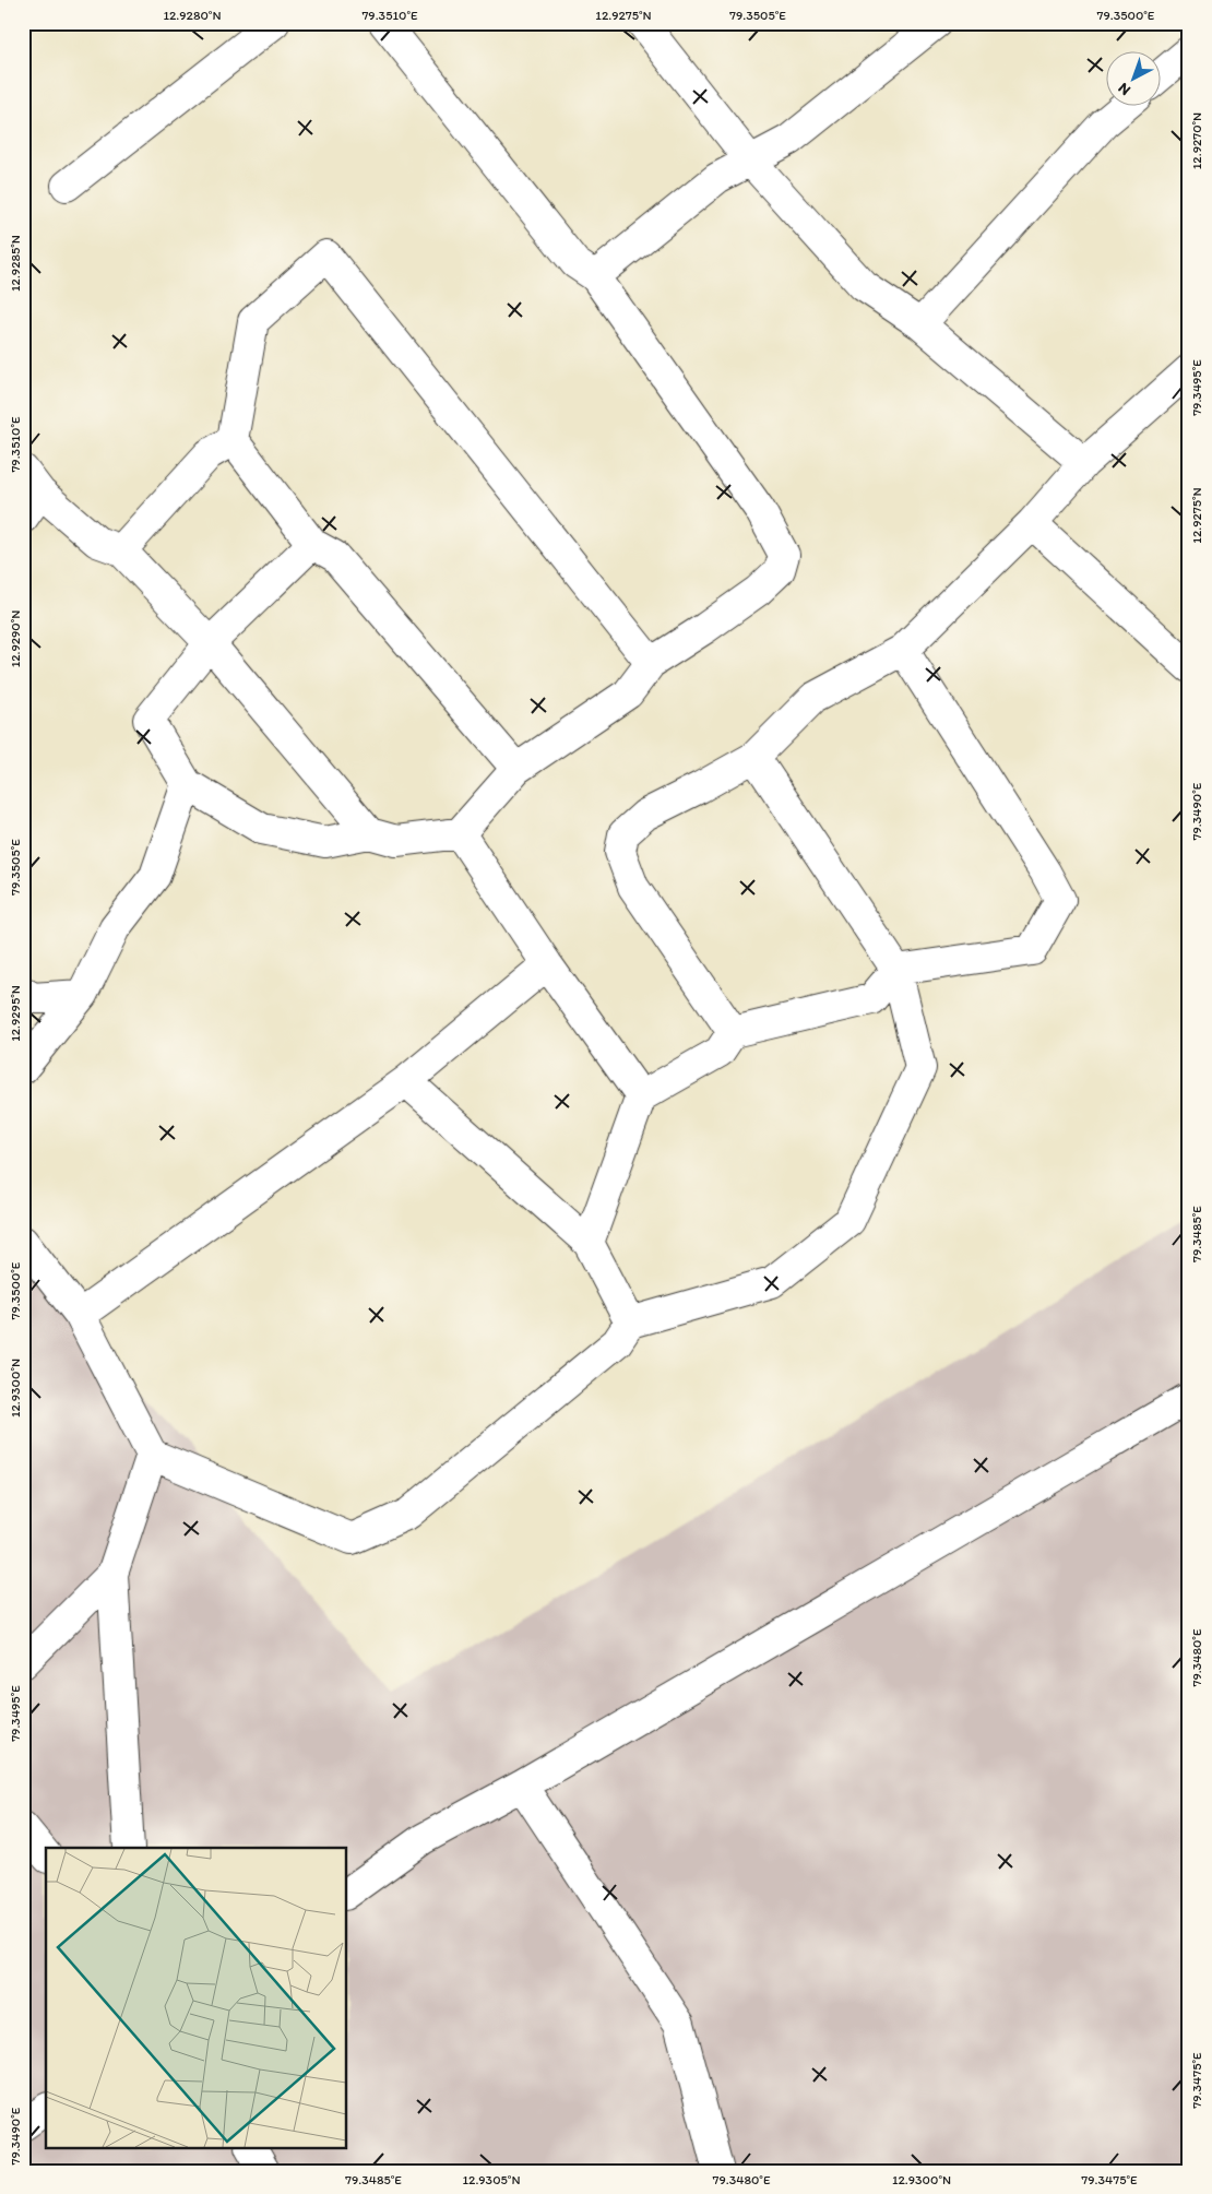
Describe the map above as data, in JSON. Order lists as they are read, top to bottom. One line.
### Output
{"north":"bottom left","coordinates":["12.9280°N","79.3510°E","12.9275°N","79.3505°E","79.3500°E","12.9270°N","12.9285°N","79.3495°E","12.9290°N","79.3490°E","12.9295°N","79.3485°E","12.9300°N","79.3480°E","79.3475°E","12.9305°N"]}
